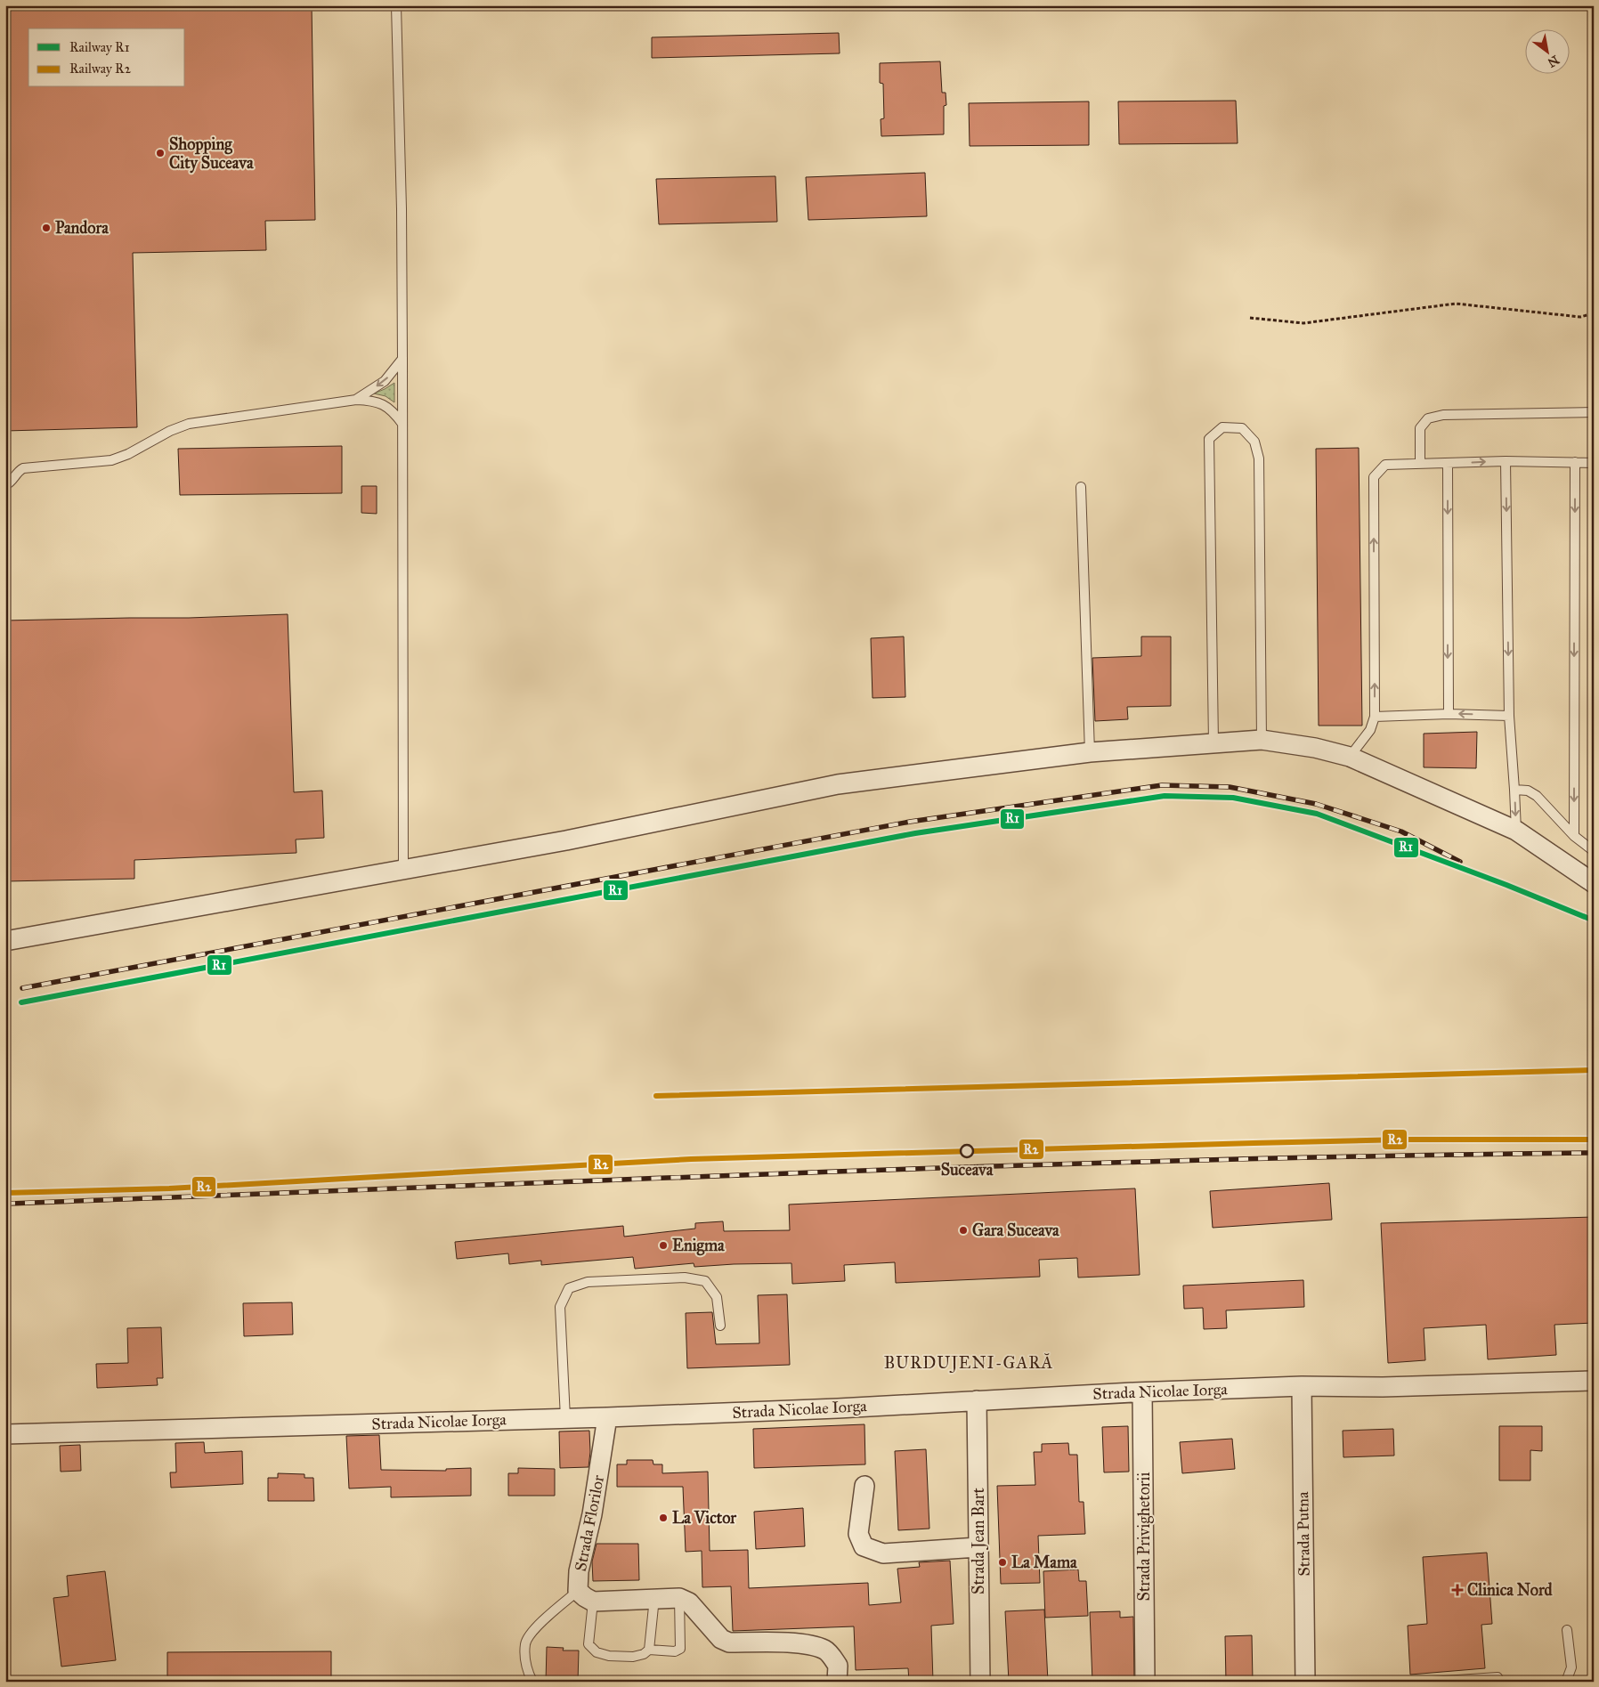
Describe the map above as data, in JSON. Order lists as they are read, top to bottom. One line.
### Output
{"streets":{"street":["Strada Nicolae Iorga","Strada Florilor","Strada Putna","Strada Privighetorii","Strada Jean Bart"]},"crossings":[["Strada Nicolae Iorga","Strada Florilor"],["Strada Nicolae Iorga","Strada Putna"],["Strada Nicolae Iorga","Strada Privighetorii"],["Strada Nicolae Iorga","Strada Jean Bart"]],"districts":["BURDUJENI-GARĂ"],"places":{"other":["Shopping City Suceava","Pandora","Suceava","Gara Suceava","Enigma","La Victor","La Mama"],"health":["Clinica Nord"]},"lines":["rail line R1","rail line R2"],"legend":["Railway R1","Railway R2"],"north":"bottom right"}
